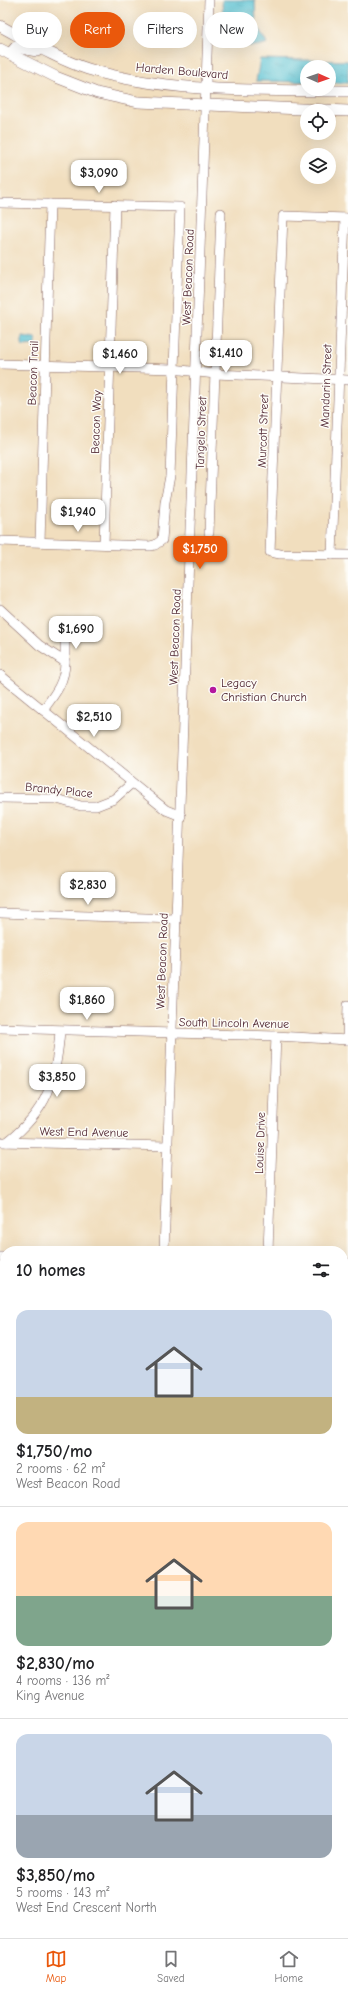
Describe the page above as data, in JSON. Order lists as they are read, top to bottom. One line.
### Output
{"streets":{"main road":["Harden Boulevard"],"street":["West Beacon Road","Beacon Trail","Mandarin Street","Beacon Way","Murcott Street","Tangelo Street","Brandy Place","South Lincoln Avenue","West End Avenue","Louise Drive"]},"crossings":[["Harden Boulevard","West Beacon Road"],["West Beacon Road","South Lincoln Avenue"],["West Beacon Road","West End Avenue"],["Mandarin Street","Murcott Street"],["South Lincoln Avenue","Louise Drive"]],"places":["Legacy Christian Church"],"north":"right","page":{"chip":["Buy","Rent","Filters","New"],"price":["$3,090","$1,410","$1,460","$1,940","$1,750","$1,690","$2,510","$2,830","$1,860","$3,850"],"heading":"10 homes","list":[{"name":"$1,750/mo","note":"2 rooms · 62 m² · West Beacon Road"},{"name":"$2,830/mo","note":"4 rooms · 136 m² · King Avenue"},{"name":"$3,850/mo","note":"5 rooms · 143 m² · West End Crescent North"}],"tabs":["Map","Saved","Home"]}}
